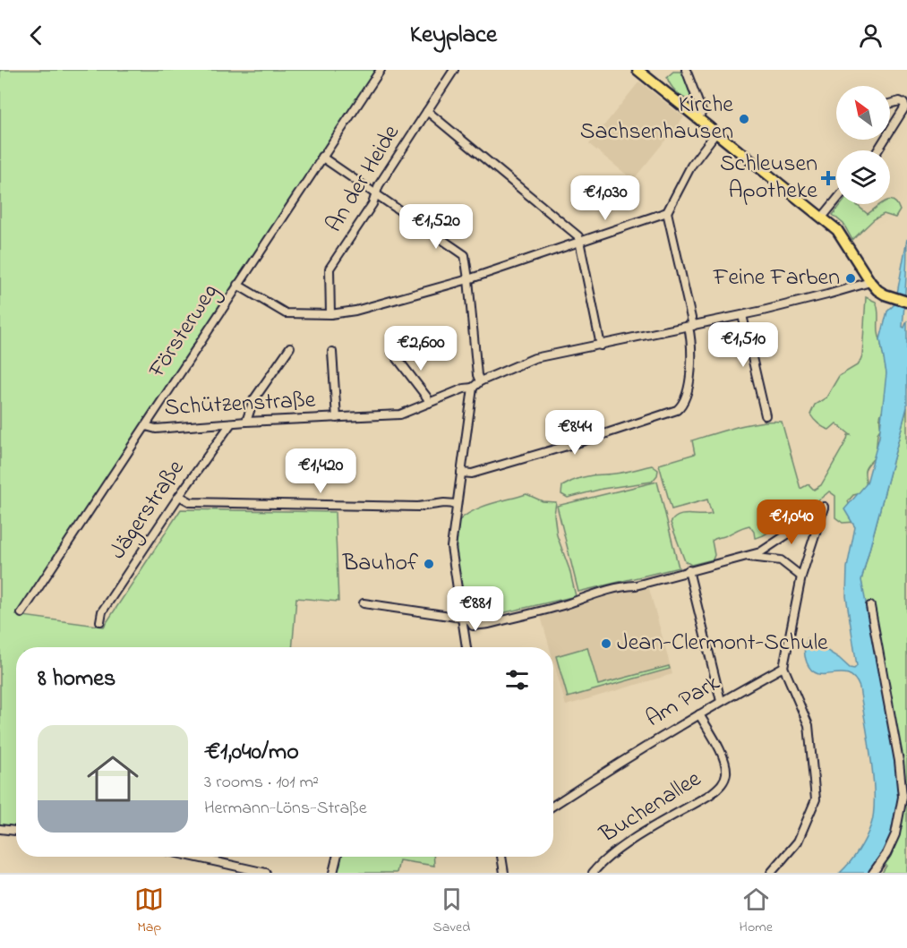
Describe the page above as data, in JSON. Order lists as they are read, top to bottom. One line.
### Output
{"streets":{"street":["An der Heide","Försterweg","Schützenstraße","Jägerstraße","Am Park","Buchenallee"]},"crossings":[["Försterweg","Schützenstraße"],["Schützenstraße","Jägerstraße"],["Am Park","Buchenallee"]],"places":{"other":["Kirche Sachsenhausen","Feine Farben","Bauhof","Jean-Clermont-Schule"],"health":["Schleusen Apotheke"]},"north":"top left","page":{"header":"Keyplace","price":["€1,030","€1,520","€1,510","€2,600","€844","€1,420","€1,040","€881"],"heading":"8 homes","list":[{"name":"€1,040/mo","note":"3 rooms · 101 m² · Hermann-Löns-Straße"}],"tabs":["Map","Saved","Home"]}}
